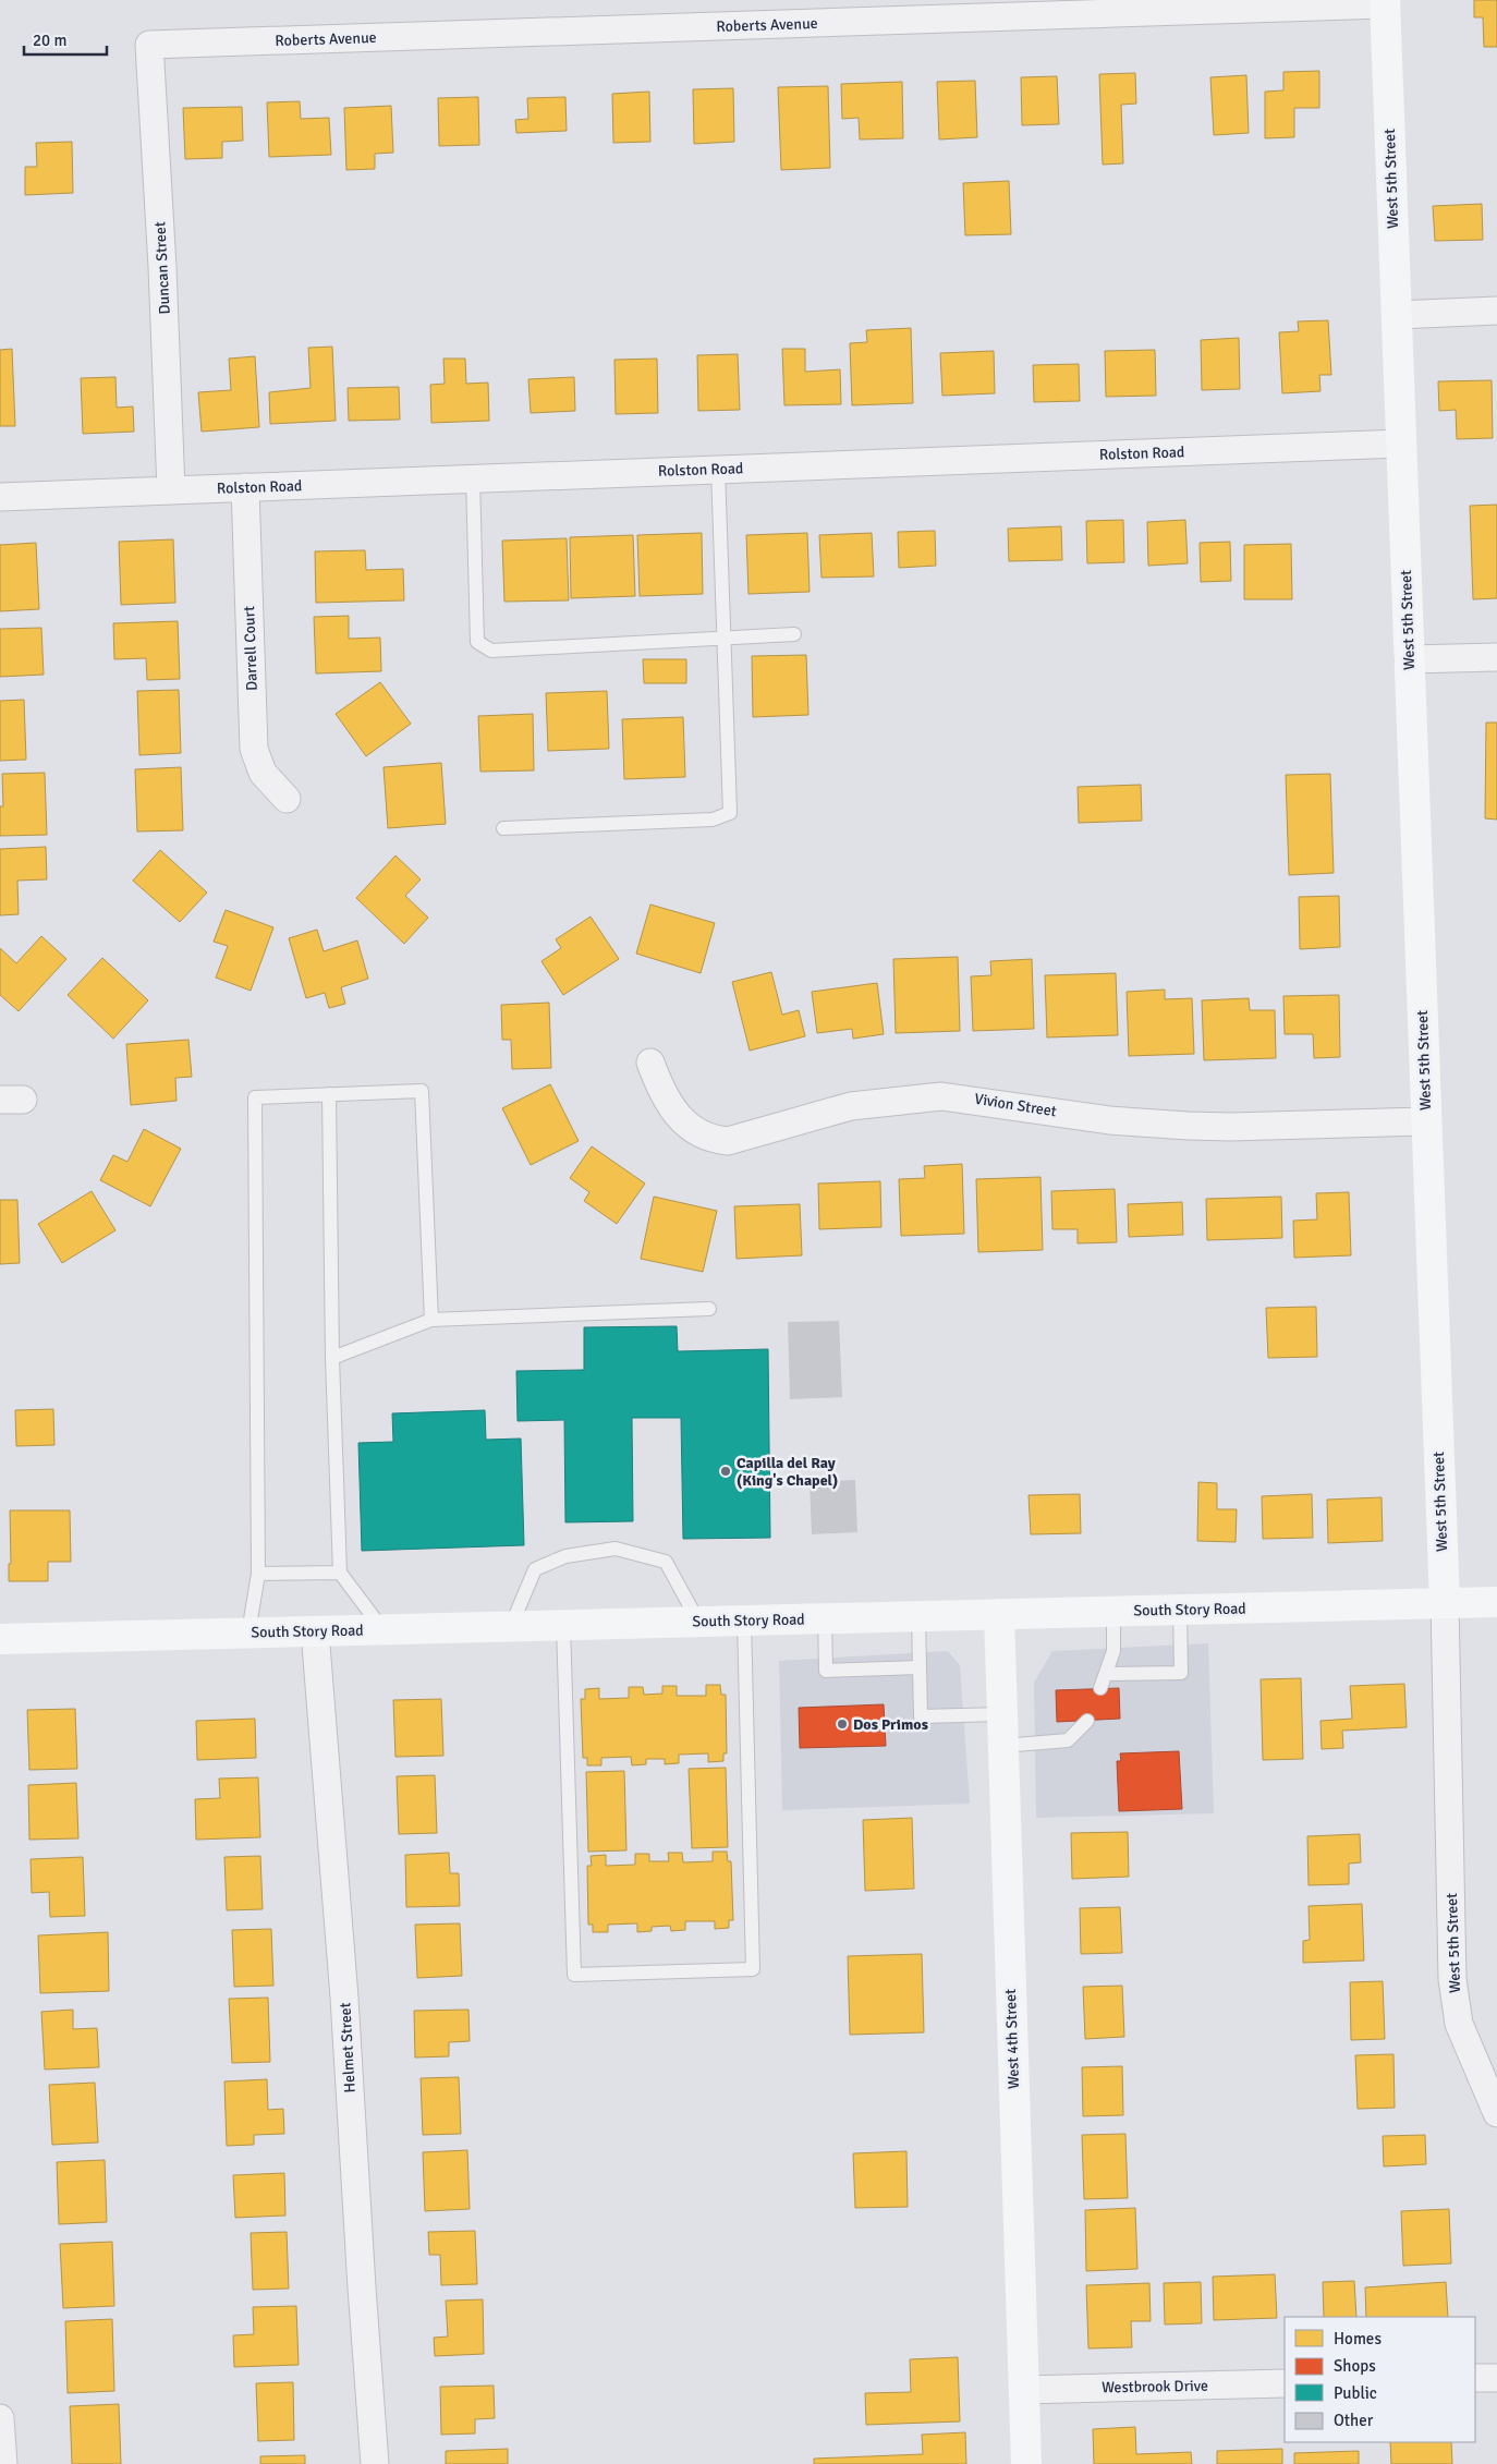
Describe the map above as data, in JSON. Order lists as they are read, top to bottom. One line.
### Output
{"streets":{"street":["Roberts Avenue","West 5th Street","Duncan Street","Rolston Road","Darrell Court","Vivion Street","South Story Road","West 4th Street","Helmet Street","Westbrook Drive"]},"crossings":[["Roberts Avenue","West 5th Street"],["Roberts Avenue","Duncan Street"],["West 5th Street","Rolston Road"],["West 5th Street","Vivion Street"],["West 5th Street","South Story Road"],["Duncan Street","Rolston Road"],["Rolston Road","Darrell Court"],["South Story Road","West 4th Street"],["South Story Road","Helmet Street"],["West 4th Street","Westbrook Drive"]],"places":["Capilla del Ray (King's Chapel)","Dos Primos"],"legend":["Homes","Shops","Public","Other"],"scale_bar":"20 m"}
